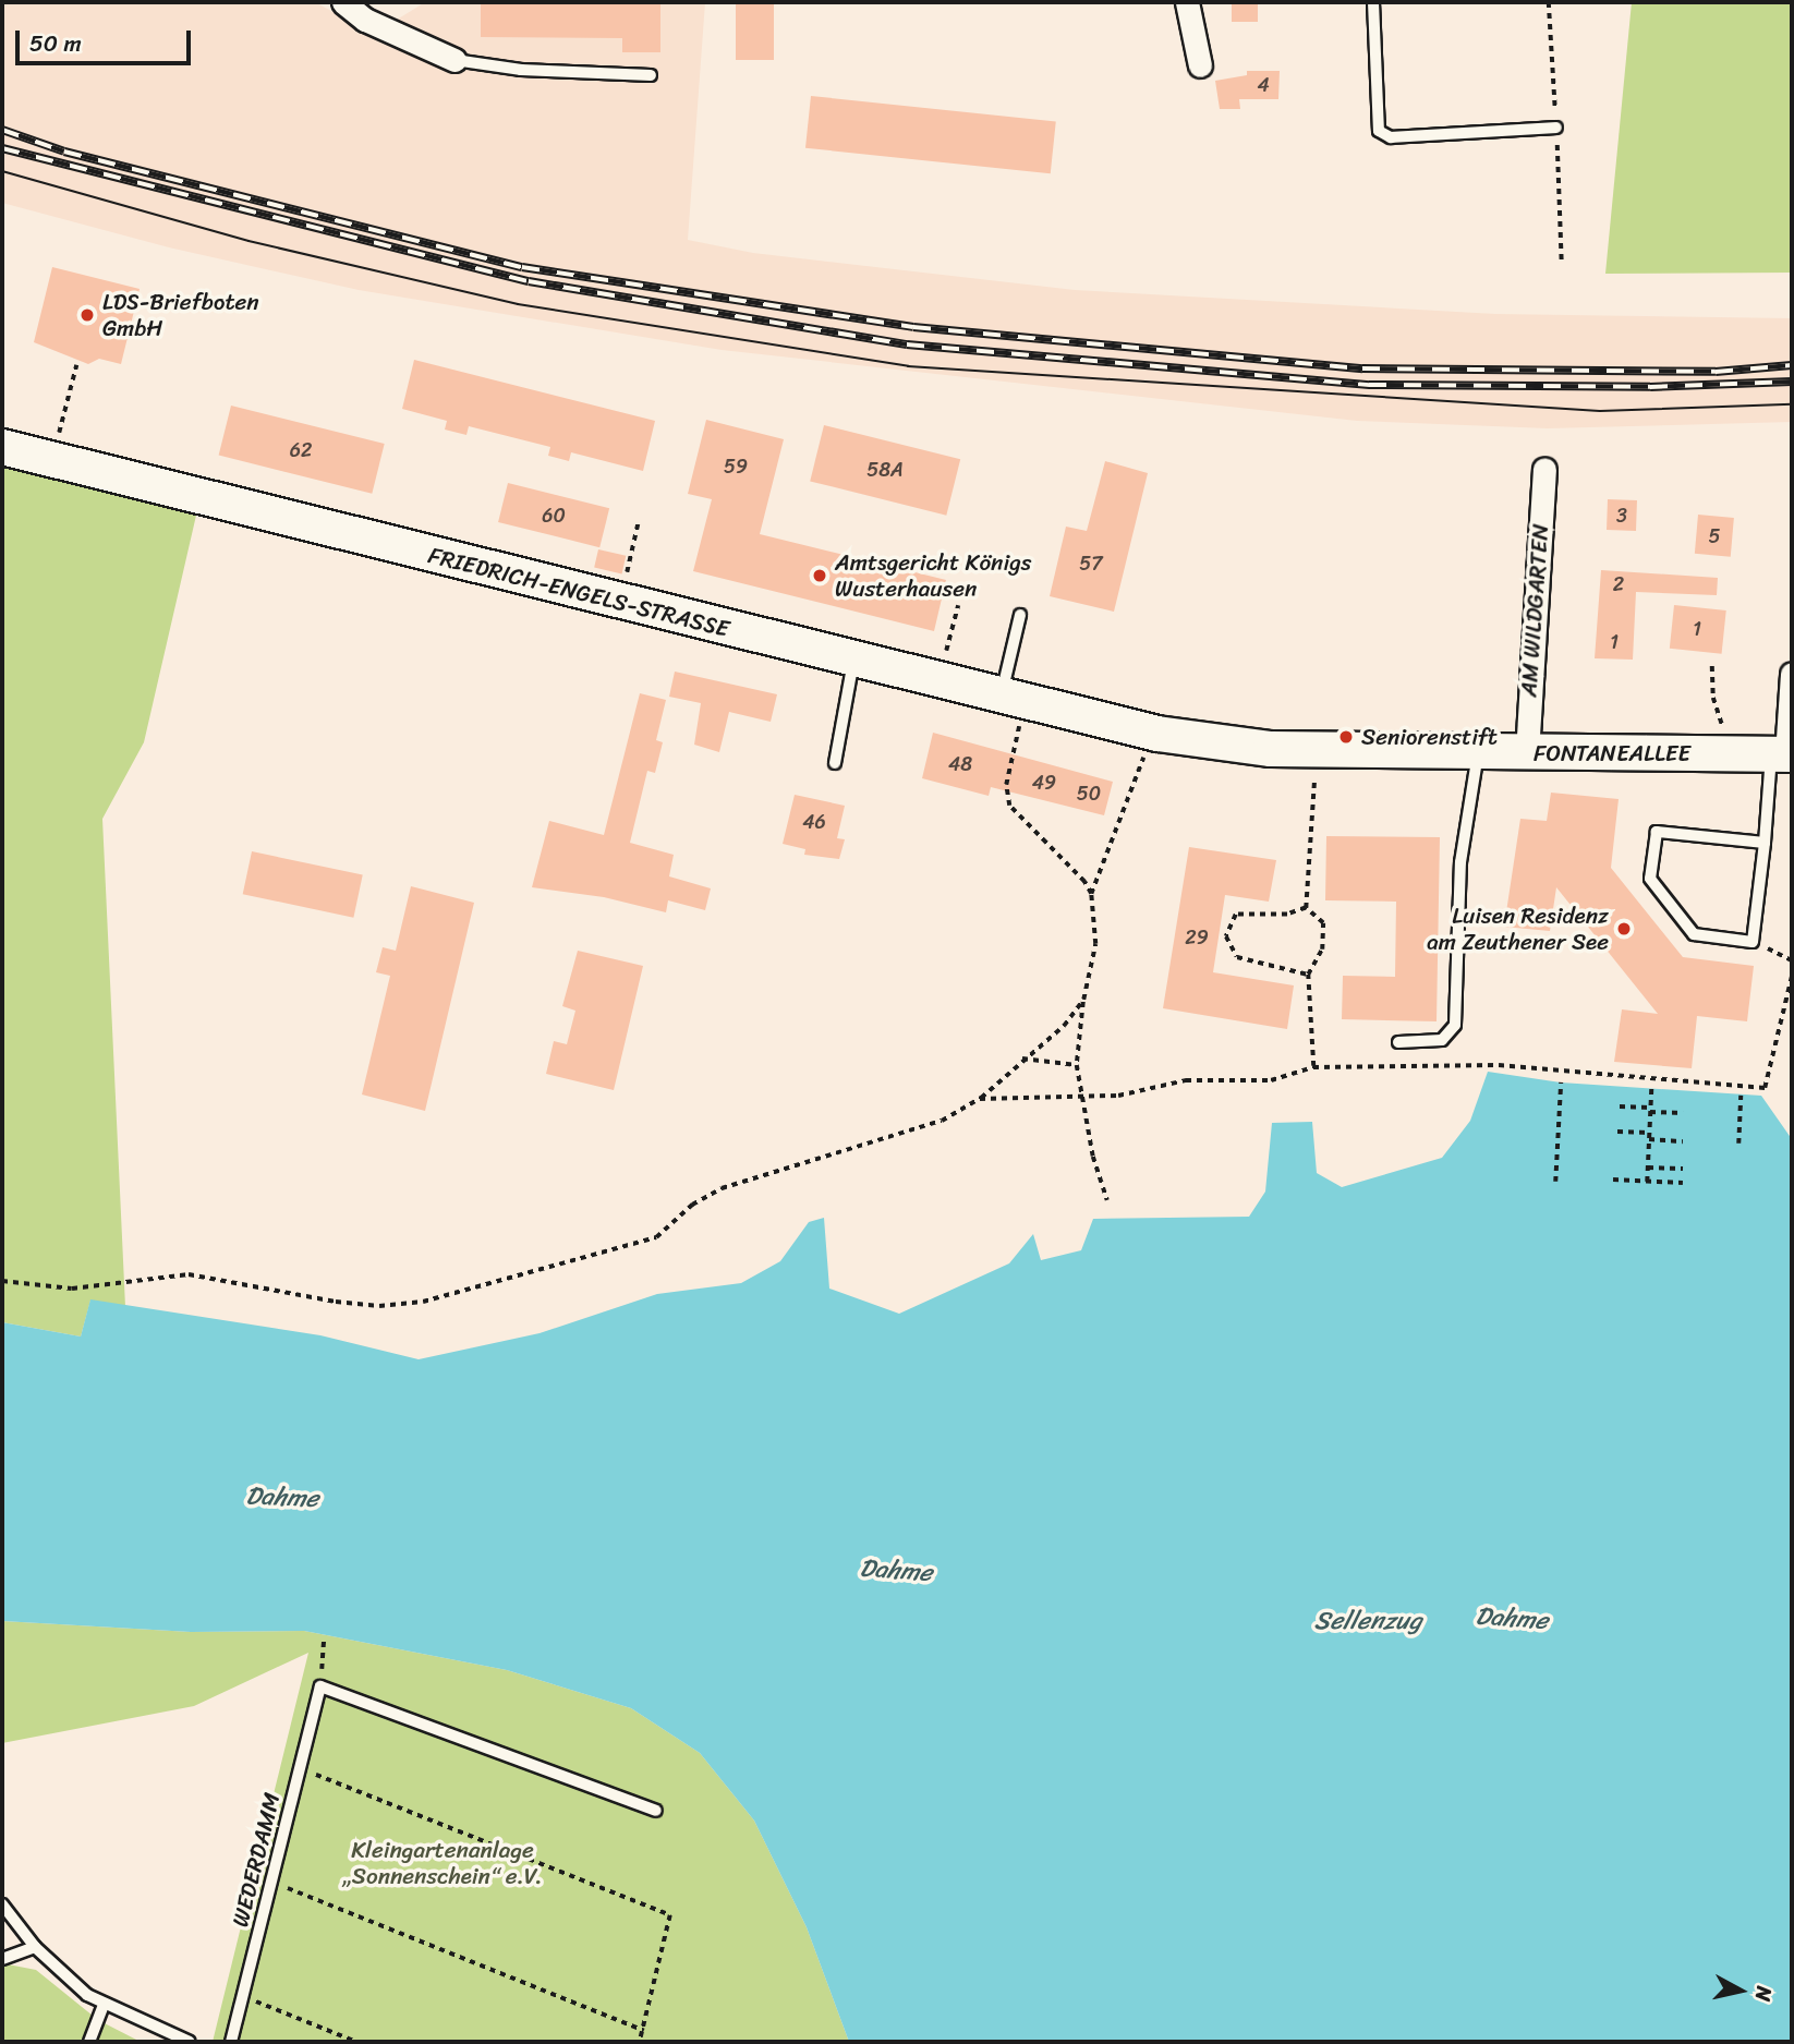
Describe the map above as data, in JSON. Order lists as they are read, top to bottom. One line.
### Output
{"streets":{"main road":["FRIEDRICH-ENGELS-STRASSE","FONTANEALLEE"],"street":["AM WILDGARTEN"],"lane":["WEDERDAMM"]},"crossings":[["FRIEDRICH-ENGELS-STRASSE","FONTANEALLEE"],["AM WILDGARTEN","FONTANEALLEE"]],"water":["Dahme","Sellenzug"],"parks":["Kleingartenanlage „Sonnenschein“ e.V."],"places":["LDS-Briefboten GmbH","Amtsgericht Königs Wusterhausen","Seniorenstift","Luisen Residenz am Zeuthener See"],"house_numbers":["4","62","59","58A","60","3","5","57","2","1","1","48","49","50","46","29"],"scale_bar":"50 m","north":"right"}
